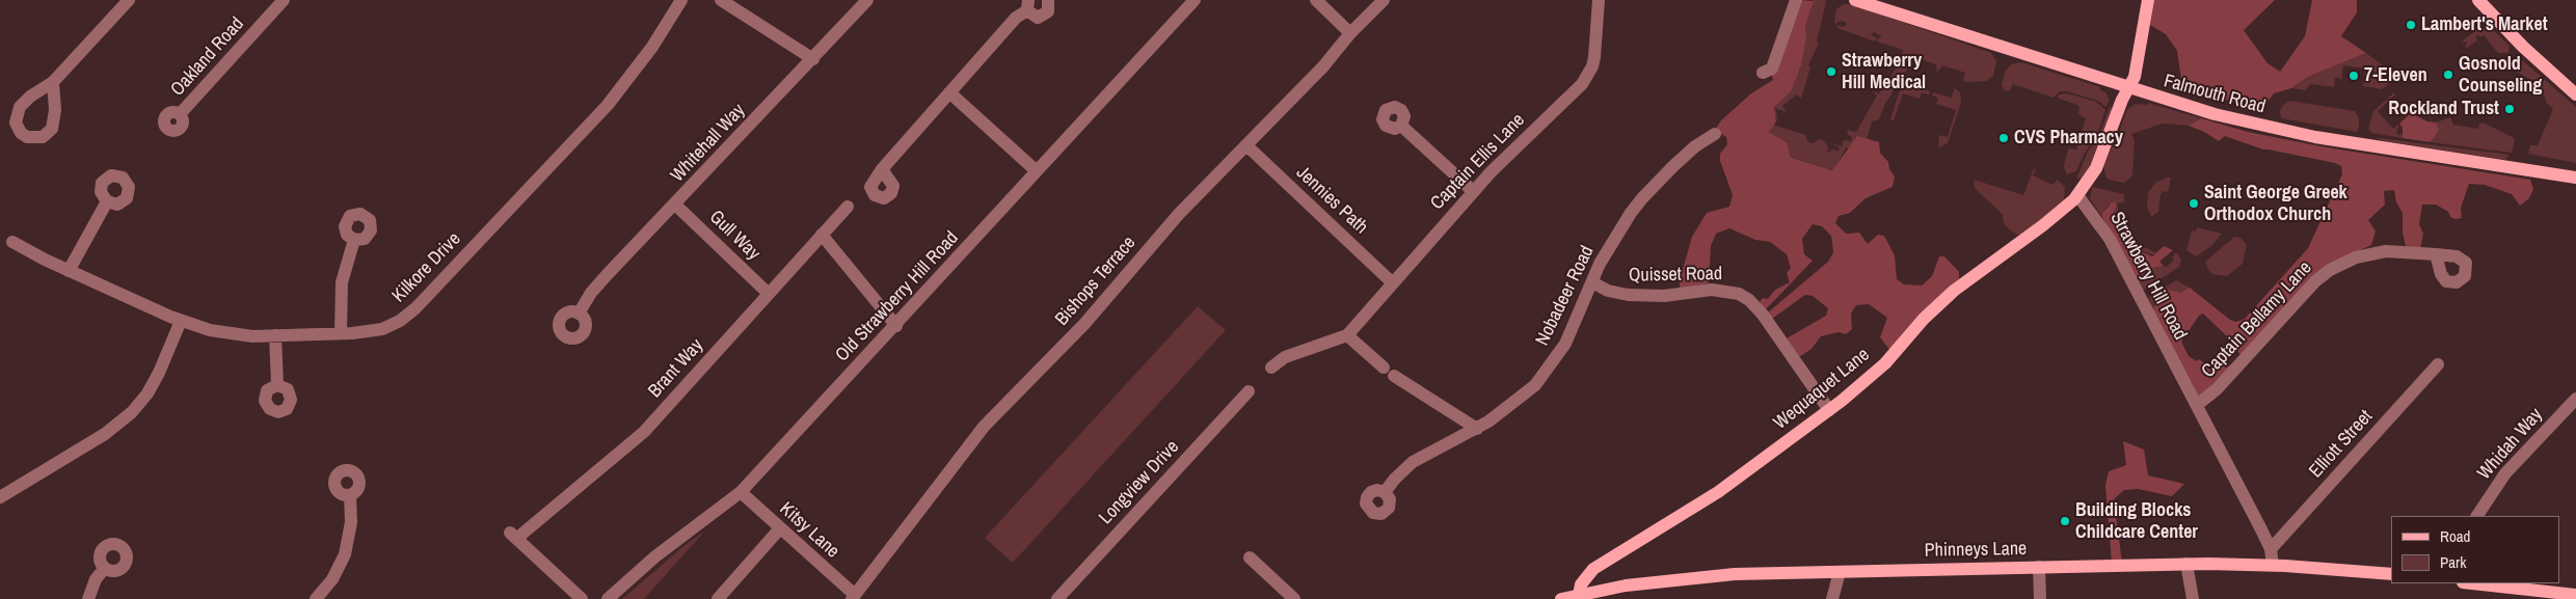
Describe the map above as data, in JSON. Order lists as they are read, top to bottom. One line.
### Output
{"streets":{"main road":["Falmouth Road","Wequaquet Lane","Phinneys Lane"],"street":["Oakland Road","Whitehall Way","Captain Ellis Lane","Jennies Path","Gull Way","Kilkore Drive","Quisset Road","Strawberry Hill Road","Bishops Terrace","Nobadeer Road","Old Strawberry Hill Road","Captain Bellamy Lane","Brant Way","Elliott Street","Whidah Way","Longview Drive","Kitsy Lane"]},"crossings":[["Whitehall Way","Gull Way"],["Captain Ellis Lane","Jennies Path"],["Jennies Path","Bishops Terrace"],["Gull Way","Brant Way"],["Quisset Road","Nobadeer Road"],["Quisset Road","Wequaquet Lane"],["Strawberry Hill Road","Captain Bellamy Lane"],["Strawberry Hill Road","Wequaquet Lane"],["Strawberry Hill Road","Elliott Street"],["Strawberry Hill Road","Phinneys Lane"],["Bishops Terrace","Kitsy Lane"],["Old Strawberry Hill Road","Kitsy Lane"],["Wequaquet Lane","Phinneys Lane"]],"places":["Lambert's Market","Strawberry Hill Medical","Gosnold Counseling","7-Eleven","Rockland Trust","CVS Pharmacy","Saint George Greek Orthodox Church","Building Blocks Childcare Center"],"legend":["Road","Park"]}
